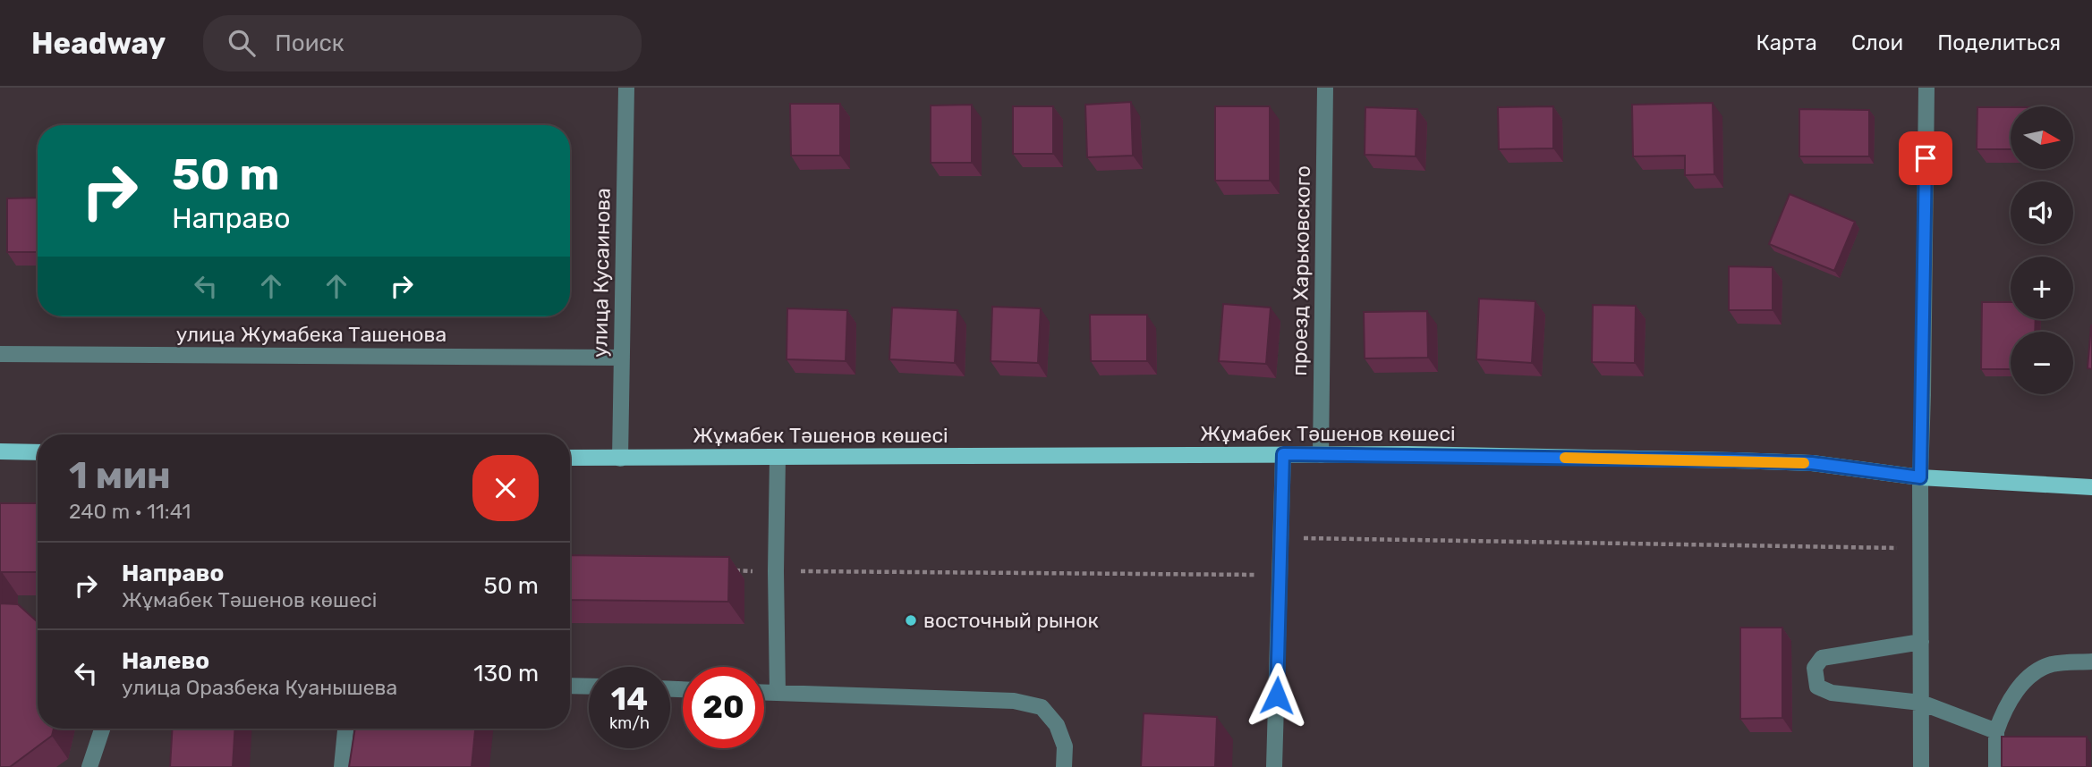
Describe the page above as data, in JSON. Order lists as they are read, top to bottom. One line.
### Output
{"streets":{"main road":["Жұмабек Тәшенов көшесі"],"street":["проезд Харьковского","улица Кусаинова","улица Жумабека Ташенова"]},"crossings":[["проезд Харьковского","Жұмабек Тәшенов көшесі"],["улица Кусаинова","улица Жумабека Ташенова"],["улица Кусаинова","Жұмабек Тәшенов көшесі"]],"places":["восточный рынок"],"north":"right","page":{"header":"Headway","search":"Поиск","nav":["Карта","Слои","Поделиться"],"map_buttons":["+","−"],"turn":["50 m","Направо"],"heading":["1 мин","240 m · 11:41"],"list":[{"name":"Направо","note":"Жұмабек Тәшенов көшесі","value":"50 m"},{"name":"Налево","note":"улица Оразбека Куанышева","value":"130 m"}],"speed":"14 km/h","limit":"20"}}
